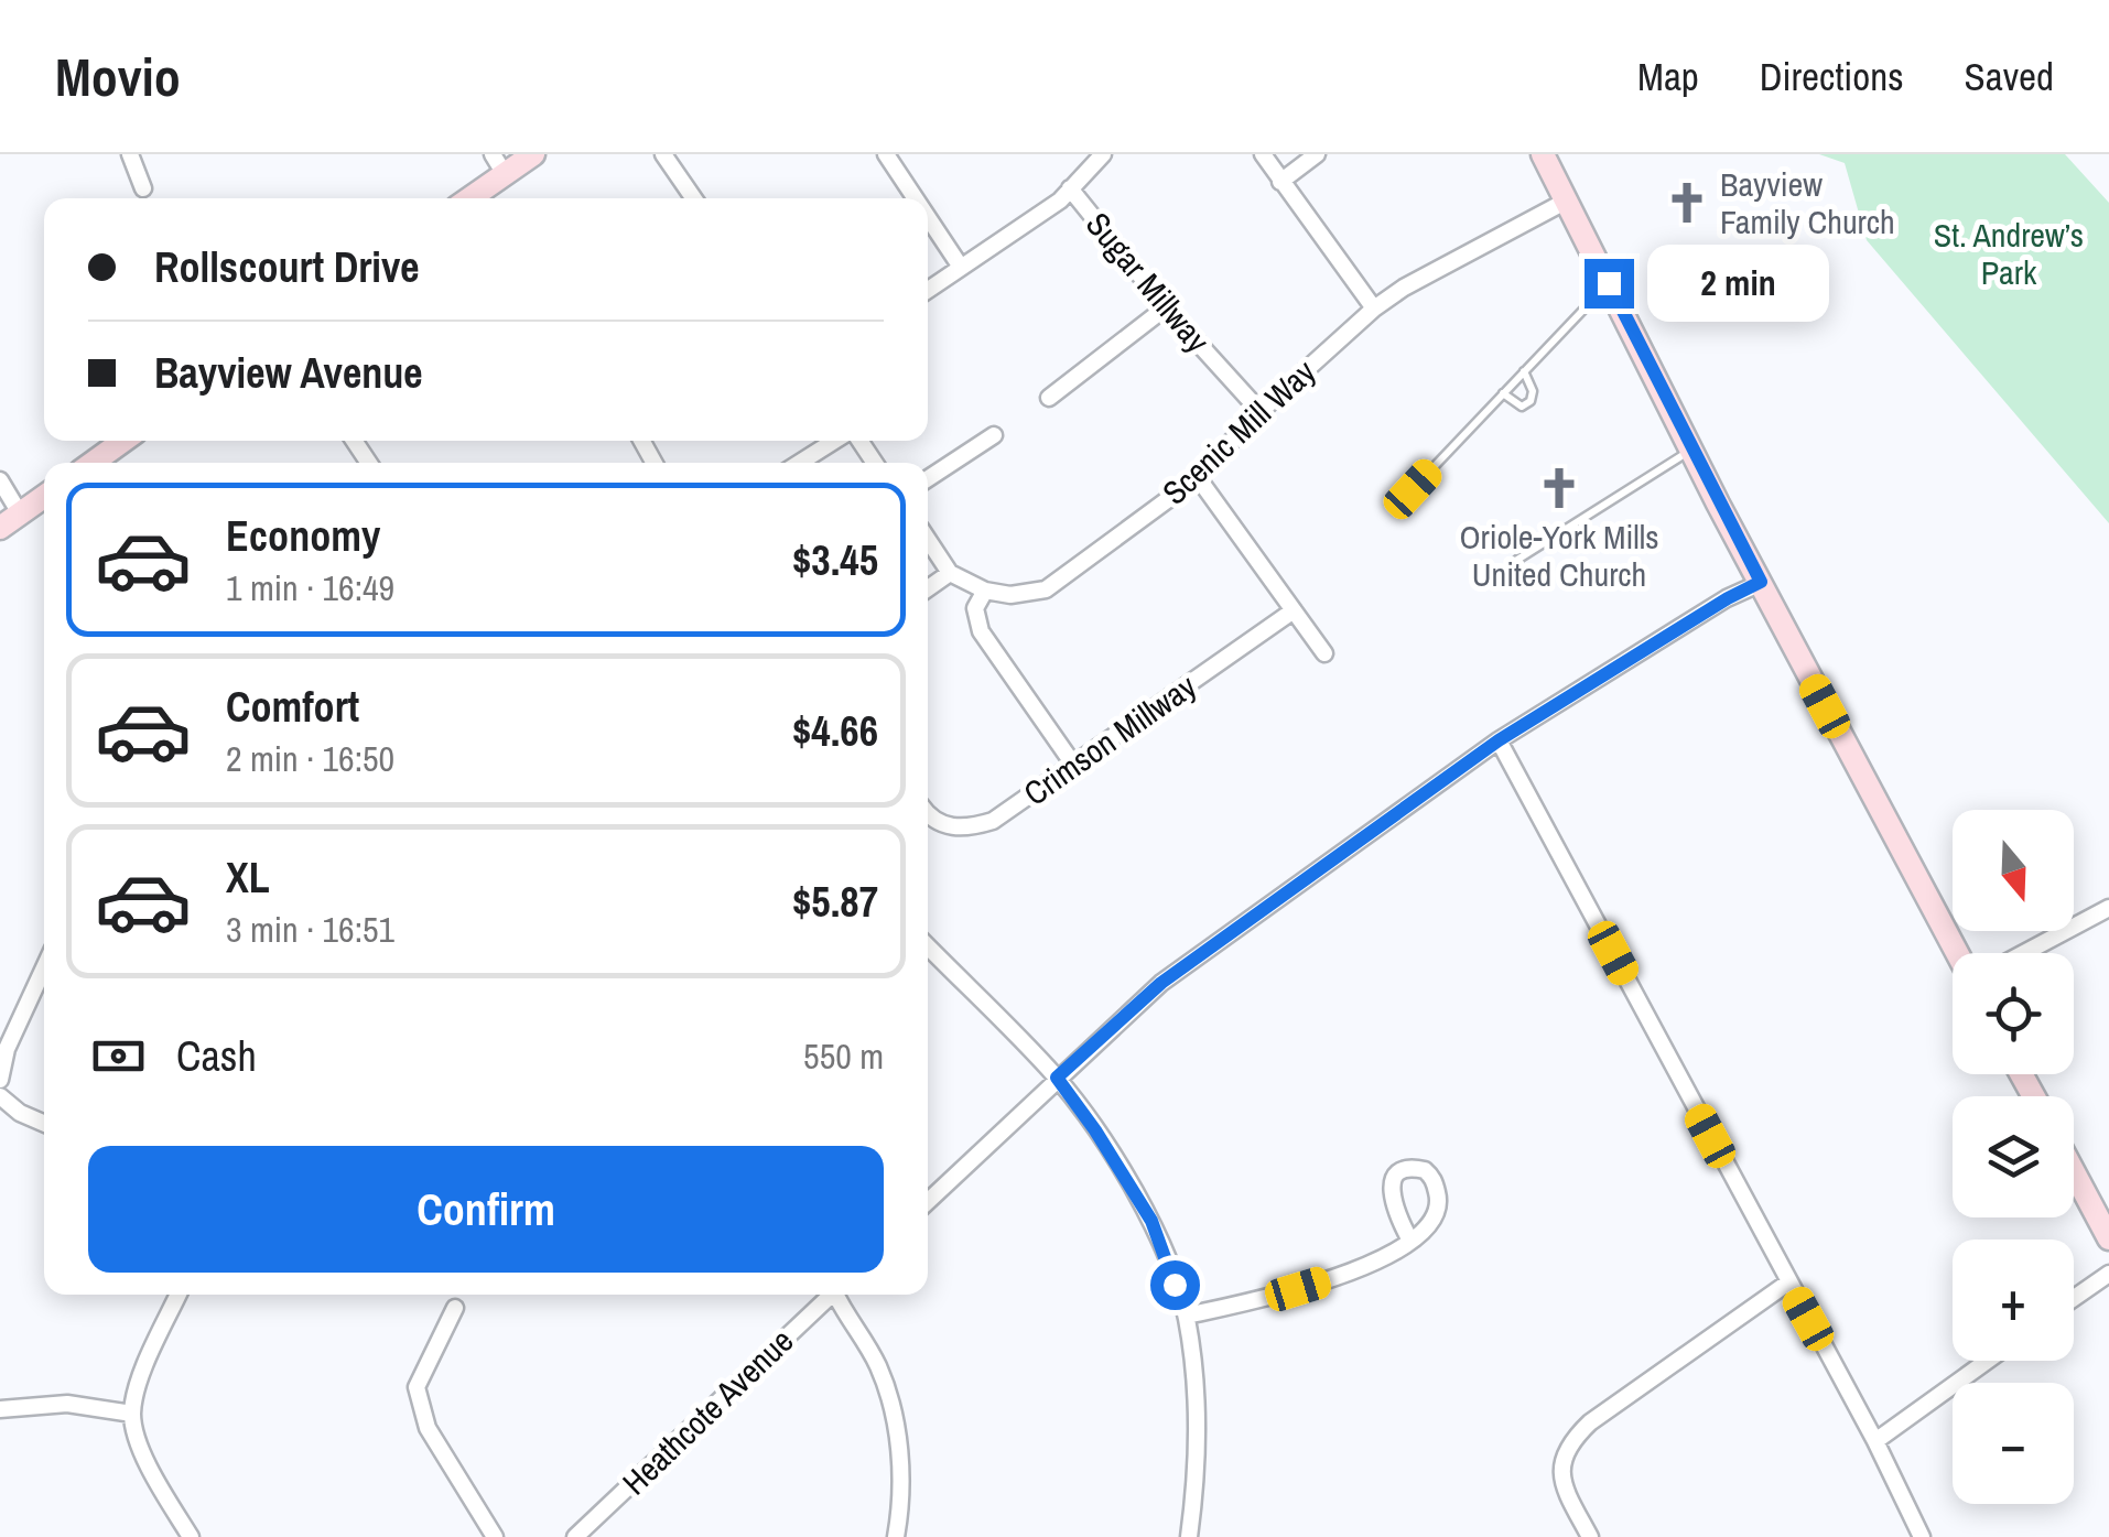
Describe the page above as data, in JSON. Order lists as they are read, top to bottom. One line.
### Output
{"streets":{"street":["Sugar Millway","Scenic Mill Way","Crimson Millway","Heathcote Avenue"]},"crossings":[["Sugar Millway","Scenic Mill Way"]],"parks":["St. Andrew’s Park"],"places":{"church":["Bayview Family Church","Oriole-York Mills United Church"]},"north":"bottom","page":{"header":"Movio","nav":["Map","Directions","Saved"],"banner":["Rollscourt Drive","Bayview Avenue"],"bubble":"2 min","list":[{"name":"Economy","note":"1 min · 16:49","value":"$3.45"},{"name":"Comfort","note":"2 min · 16:50","value":"$4.66"},{"name":"XL","note":"3 min · 16:51","value":"$5.87"}],"map_buttons":["+","−"],"pay":["Cash","550 m"],"buttons":"Confirm"}}
